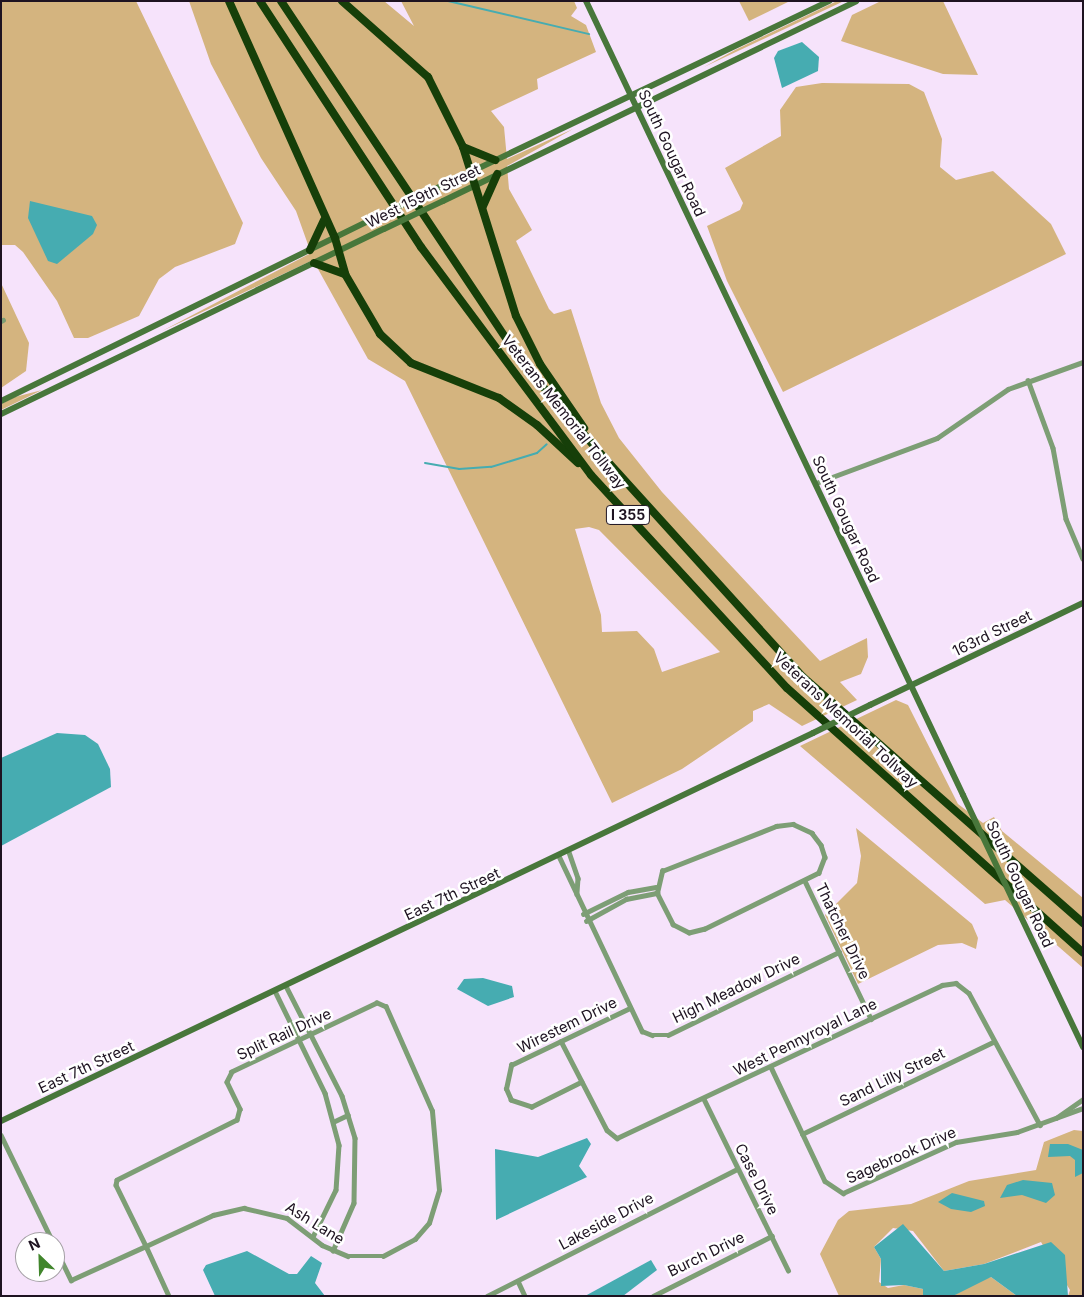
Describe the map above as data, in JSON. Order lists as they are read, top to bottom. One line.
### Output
{"streets":{"highway":["Veterans Memorial Tollway","I 355"],"street":["South Gougar Road","West 159th Street","163rd Street","East 7th Street","Thatcher Drive","High Meadow Drive","Wirestem Drive","Split Rail Drive","West Pennyroyal Lane","Sand Lilly Street","Sagebrook Drive","Case Drive","Lakeside Drive","Ash Lane","Burch Drive"]},"crossings":[["South Gougar Road","West 159th Street"],["South Gougar Road","163rd Street"],["South Gougar Road","East 7th Street"],["163rd Street","East 7th Street"],["East 7th Street","High Meadow Drive"],["Thatcher Drive","High Meadow Drive"],["Thatcher Drive","West Pennyroyal Lane"],["High Meadow Drive","Wirestem Drive"],["Wirestem Drive","West Pennyroyal Lane"],["Split Rail Drive","Ash Lane"],["West Pennyroyal Lane","Sand Lilly Street"],["West Pennyroyal Lane","Sagebrook Drive"],["West Pennyroyal Lane","Case Drive"],["Sand Lilly Street","Sagebrook Drive"],["Case Drive","Lakeside Drive"],["Case Drive","Burch Drive"]],"north":"top left"}
